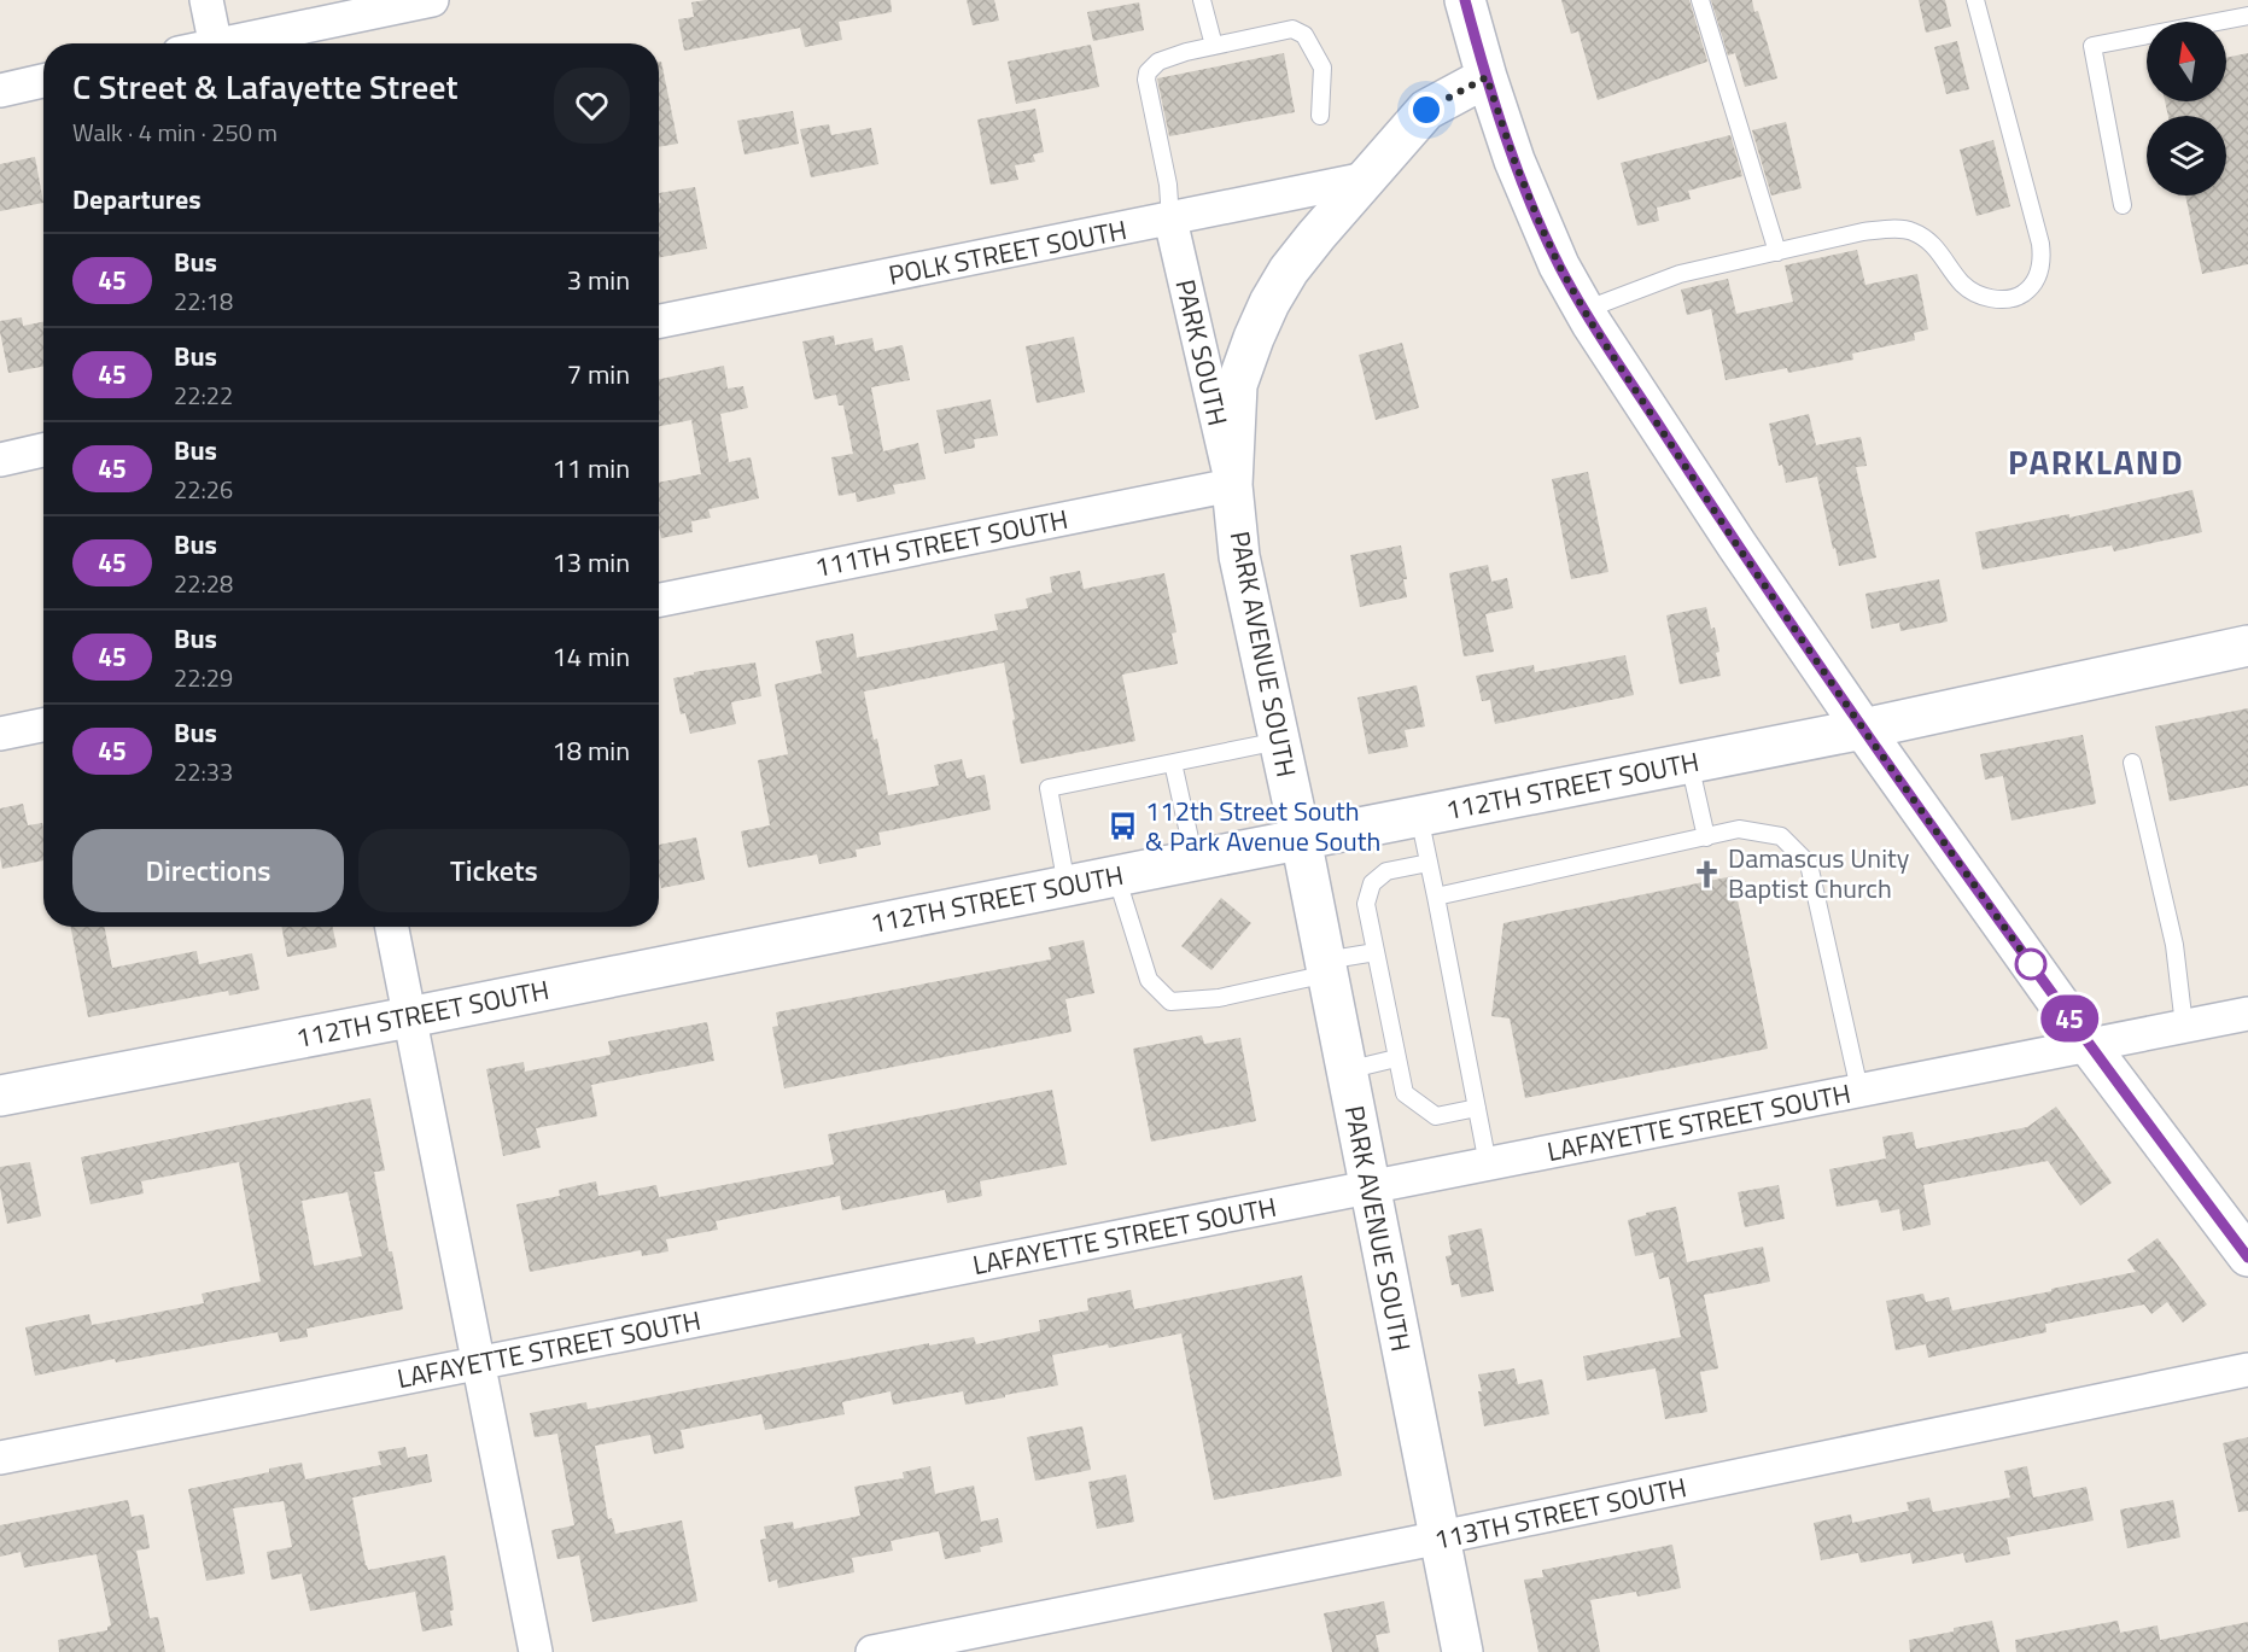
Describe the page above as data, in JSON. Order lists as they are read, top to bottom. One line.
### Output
{"streets":{"main road":["PARK AVENUE SOUTH","112TH STREET SOUTH"],"street":["POLK STREET SOUTH","PARK SOUTH","111TH STREET SOUTH","LAFAYETTE STREET SOUTH","113TH STREET SOUTH"]},"crossings":[["POLK STREET SOUTH","PARK SOUTH"],["POLK STREET SOUTH","PARK AVENUE SOUTH"],["PARK SOUTH","111TH STREET SOUTH"],["PARK SOUTH","PARK AVENUE SOUTH"],["111TH STREET SOUTH","PARK AVENUE SOUTH"],["PARK AVENUE SOUTH","112TH STREET SOUTH"],["PARK AVENUE SOUTH","LAFAYETTE STREET SOUTH"],["PARK AVENUE SOUTH","113TH STREET SOUTH"]],"districts":["PARKLAND"],"places":{"bus stop":["112th Street South & Park Avenue South"],"church":["Damascus Unity Baptist Church"]},"lines":["bus line 45"],"north":"top","page":{"on_map":"45","heading":[["C Street & Lafayette Street","Walk · 4 min · 250 m"],"Departures"],"list":[{"mark":"45","name":"Bus","note":"22:18","value":"3 min"},{"mark":"45","name":"Bus","note":"22:22","value":"7 min"},{"mark":"45","name":"Bus","note":"22:26","value":"11 min"},{"mark":"45","name":"Bus","note":"22:28","value":"13 min"},{"mark":"45","name":"Bus","note":"22:29","value":"14 min"},{"mark":"45","name":"Bus","note":"22:33","value":"18 min"}],"buttons":["Directions","Tickets"]}}
